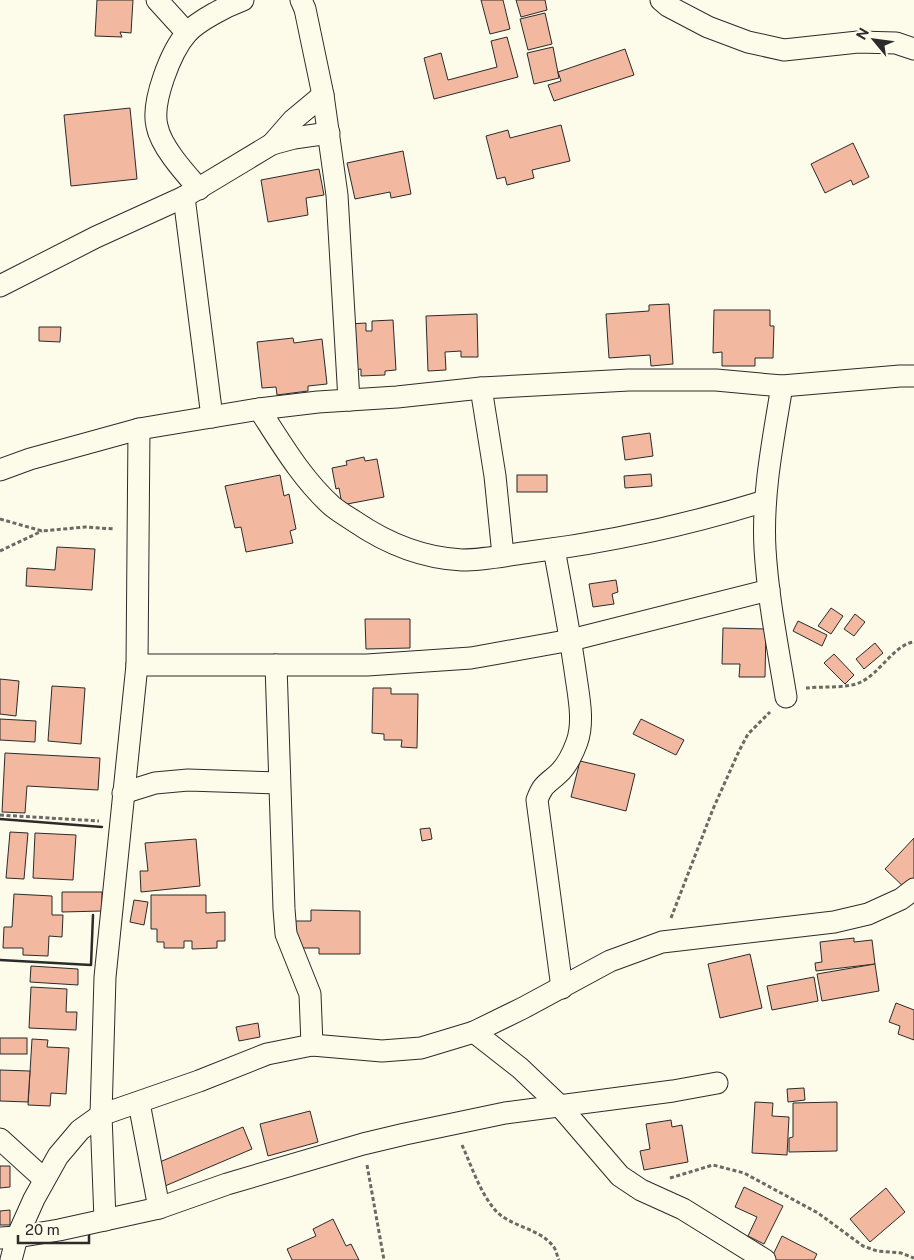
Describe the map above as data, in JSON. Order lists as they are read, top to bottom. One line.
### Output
{"scale_bar":"20 m","north":"top left"}
